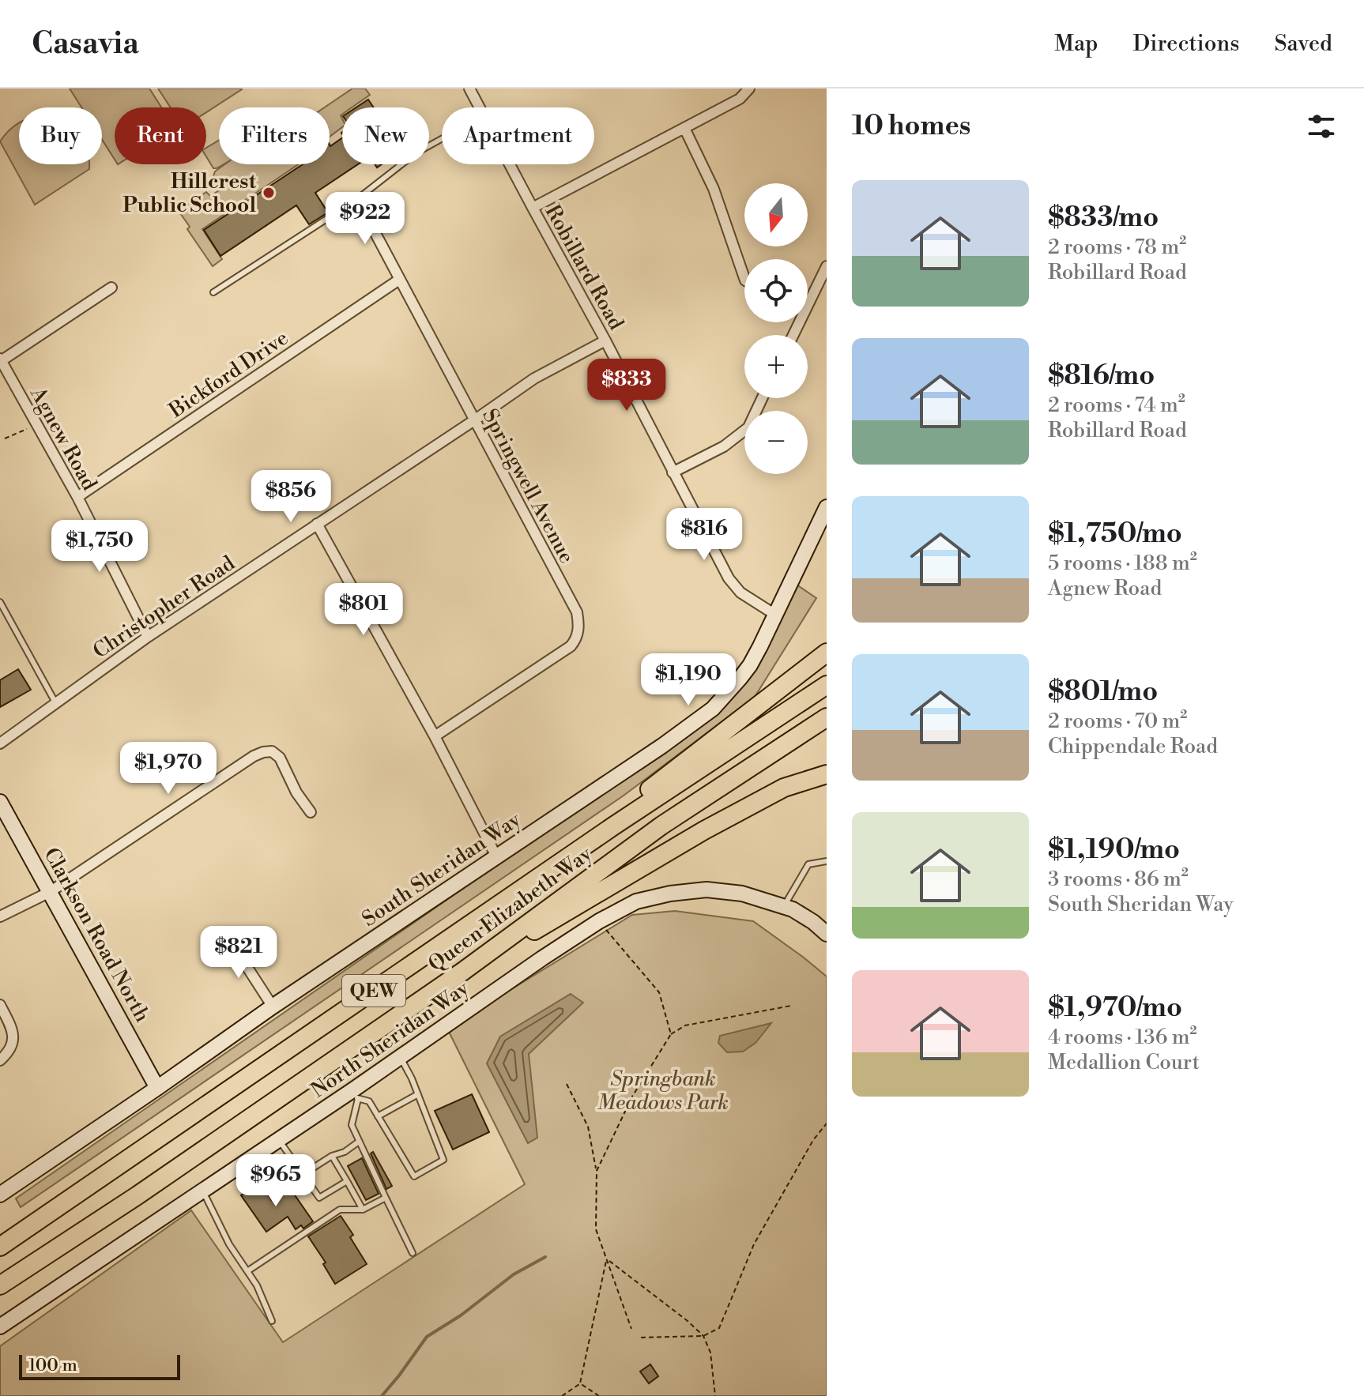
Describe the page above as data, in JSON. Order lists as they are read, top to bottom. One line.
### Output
{"streets":{"highway":["Queen Elizabeth Way","QEW"],"street":["Robillard Road","Bickford Drive","Agnew Road","Springwell Avenue","Christopher Road","South Sheridan Way","Clarkson Road North","North Sheridan Way"]},"crossings":[["Robillard Road","Christopher Road"],["Robillard Road","South Sheridan Way"],["Bickford Drive","Agnew Road"],["Bickford Drive","Springwell Avenue"],["Agnew Road","Christopher Road"],["Springwell Avenue","Christopher Road"],["South Sheridan Way","Clarkson Road North"]],"parks":["Springbank Meadows Park"],"places":["Hillcrest Public School"],"scale_bar":"100 m","north":"bottom","page":{"header":"Casavia","nav":["Map","Directions","Saved"],"heading":"10 homes","chip":["Buy","Rent","Filters","New","Apartment"],"list":[{"name":"$833/mo","note":"2 rooms · 78 m² · Robillard Road"},{"name":"$816/mo","note":"2 rooms · 74 m² · Robillard Road"},{"name":"$1,750/mo","note":"5 rooms · 188 m² · Agnew Road"},{"name":"$801/mo","note":"2 rooms · 70 m² · Chippendale Road"},{"name":"$1,190/mo","note":"3 rooms · 86 m² · South Sheridan Way"},{"name":"$1,970/mo","note":"4 rooms · 136 m² · Medallion Court"}],"map_buttons":["+","−"],"price":["$922","$833","$856","$816","$1,750","$801","$1,190","$1,970","$821","$965"],"scale":"100 m"}}
